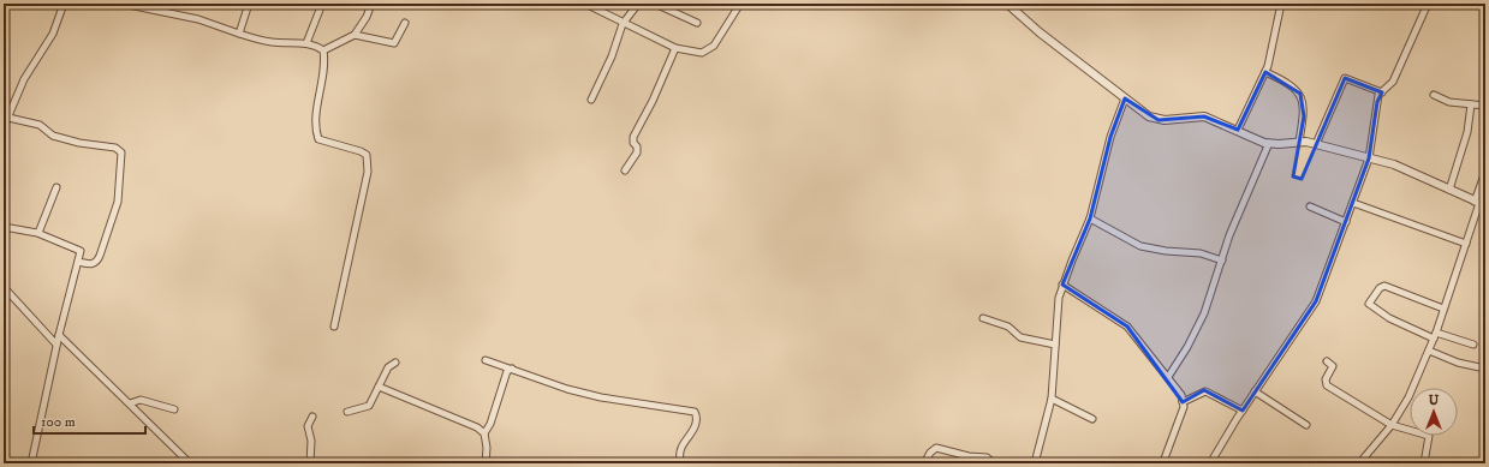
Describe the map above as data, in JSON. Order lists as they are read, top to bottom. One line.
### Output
{"scale_bar":"100 m","north":"top"}
